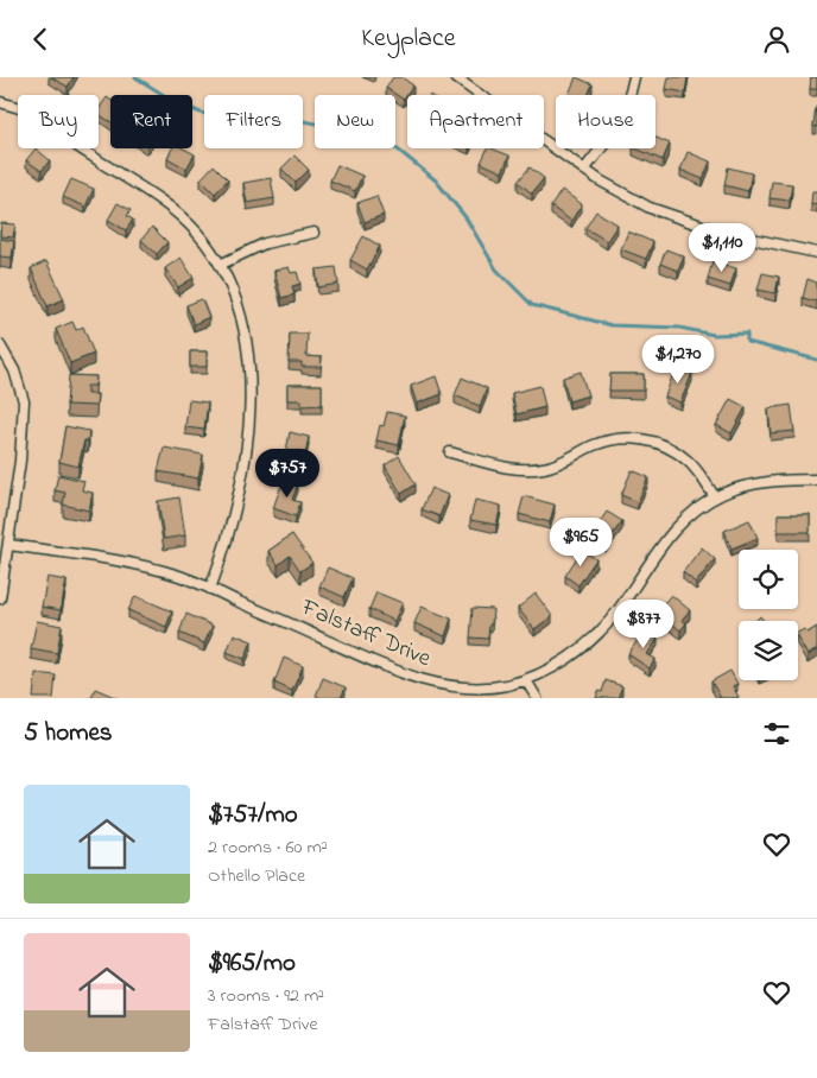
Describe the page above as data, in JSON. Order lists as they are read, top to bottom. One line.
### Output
{"streets":{"street":["Falstaff Drive"]},"page":{"header":"Keyplace","chip":["Buy","Rent","Filters","New","Apartment","House"],"price":["$1,110","$1,270","$757","$965","$877"],"heading":"5 homes","list":[{"name":"$757/mo","note":"2 rooms · 60 m² · Othello Place"},{"name":"$965/mo","note":"3 rooms · 92 m² · Falstaff Drive"}]}}
